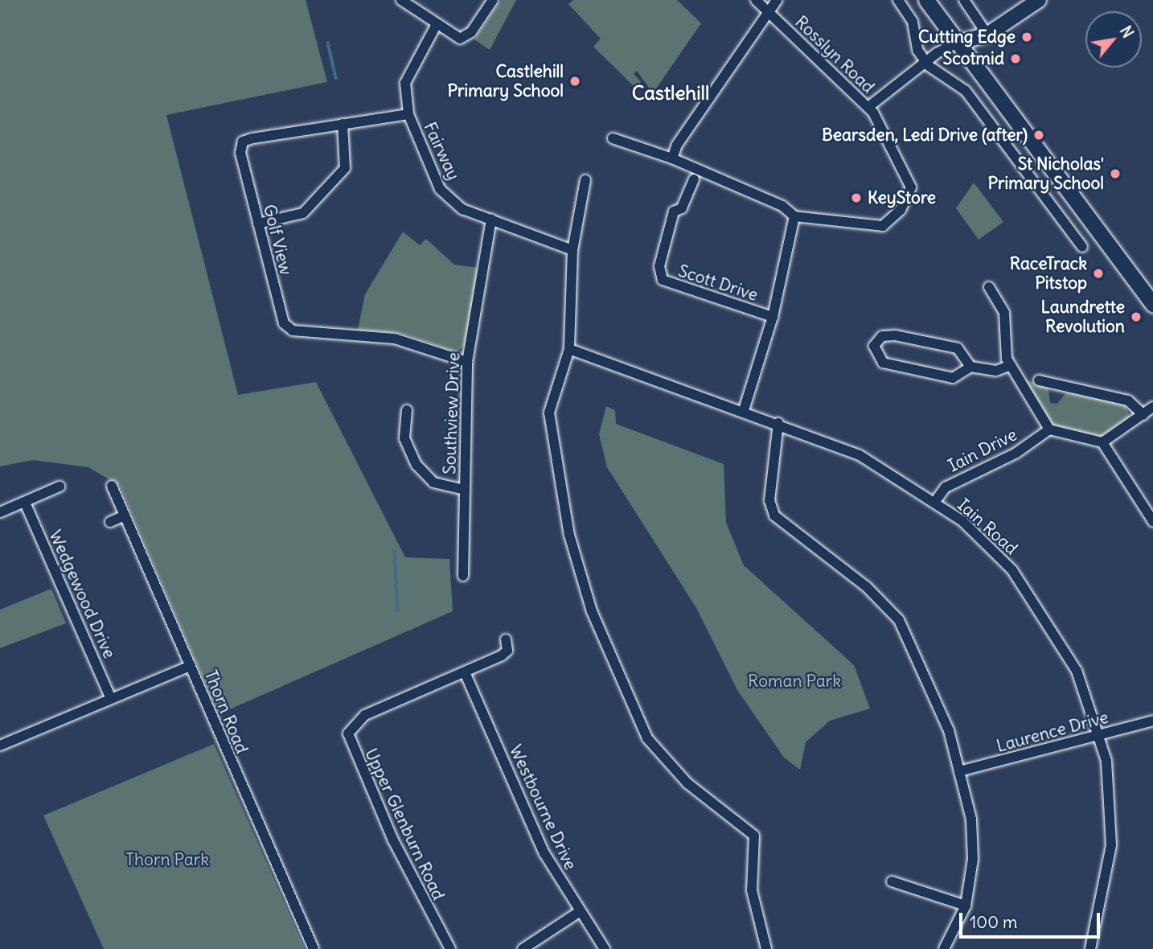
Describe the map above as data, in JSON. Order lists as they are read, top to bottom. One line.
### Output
{"streets":{"street":["Rosslyn Road","Fairway","Golf View","Scott Drive","Southview Drive","Iain Drive","Iain Road","Wedgewood Drive","Thorn Road","Laurence Drive","Westbourne Drive","Upper Glenburn Road"]},"crossings":[["Fairway","Golf View"],["Fairway","Southview Drive"],["Golf View","Southview Drive"],["Iain Drive","Iain Road"],["Iain Road","Laurence Drive"],["Westbourne Drive","Upper Glenburn Road"]],"districts":["Castlehill"],"parks":["Roman Park","Thorn Park"],"places":["Cutting Edge","Scotmid","Castlehill Primary School","Bearsden, Ledi Drive (after)","St Nicholas' Primary School","KeyStore","RaceTrack Pitstop","Laundrette Revolution"],"scale_bar":"100 m","north":"top right"}
